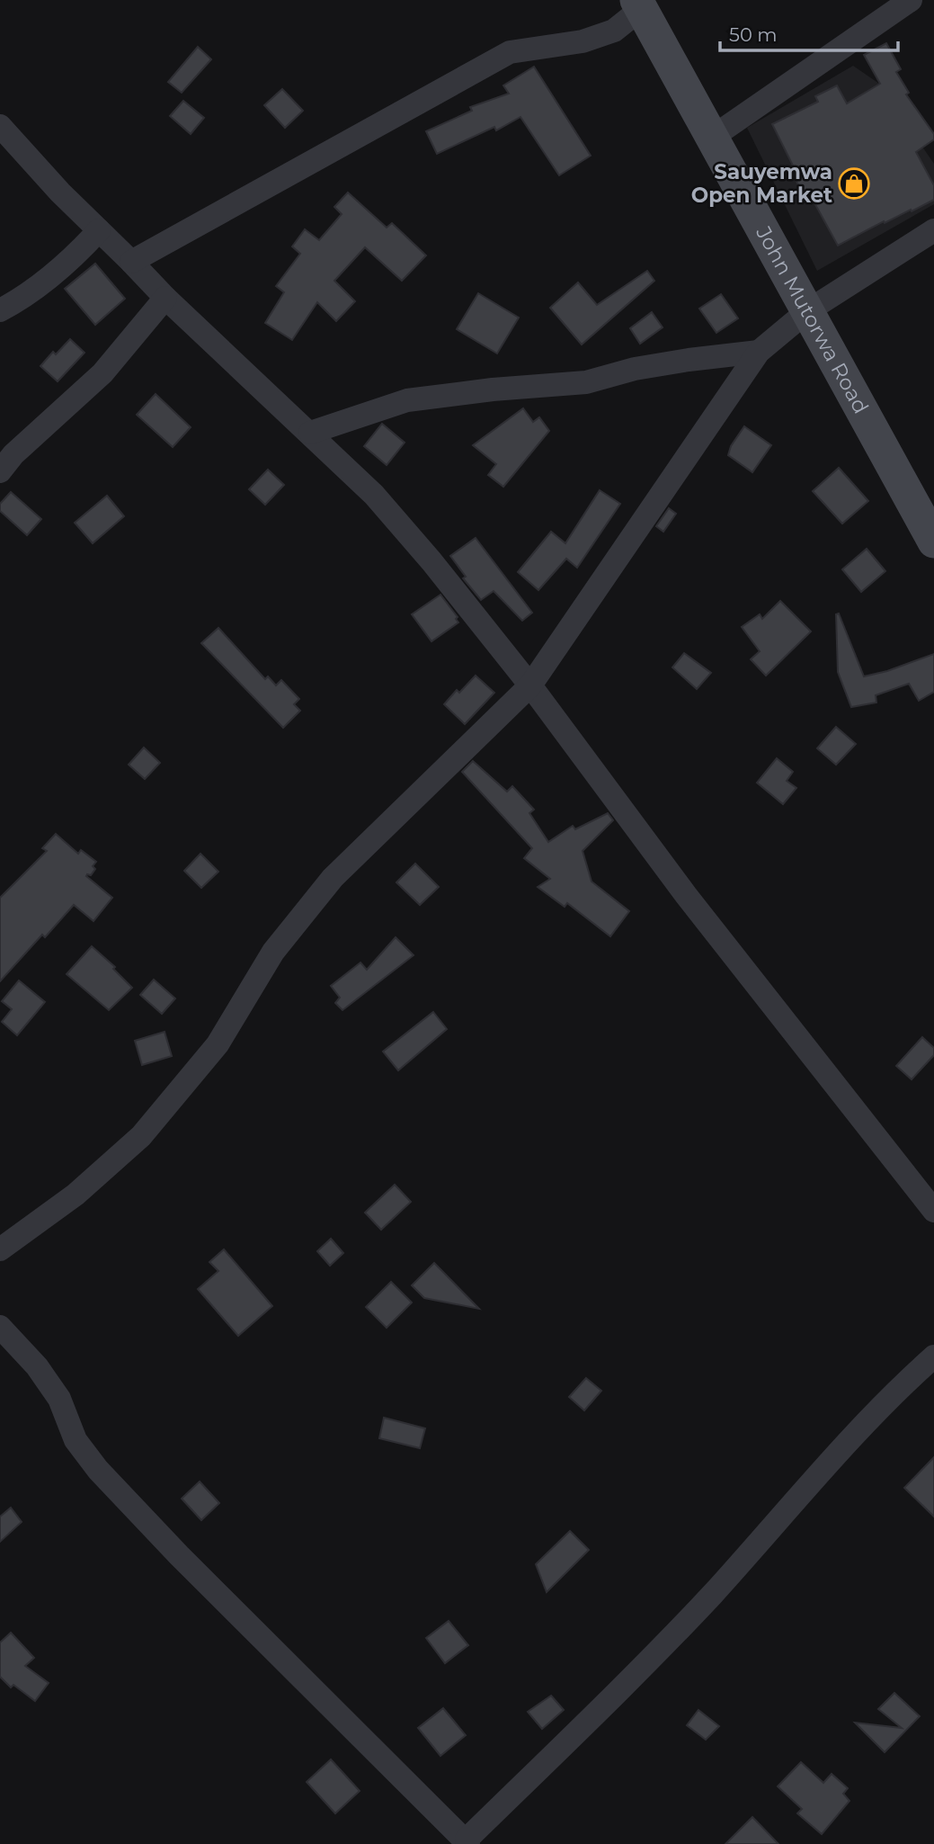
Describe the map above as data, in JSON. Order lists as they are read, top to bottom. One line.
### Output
{"streets":{"street":["John Mutorwa Road"]},"places":{"shop":["Sauyemwa Open Market"]},"scale_bar":"50 m"}
